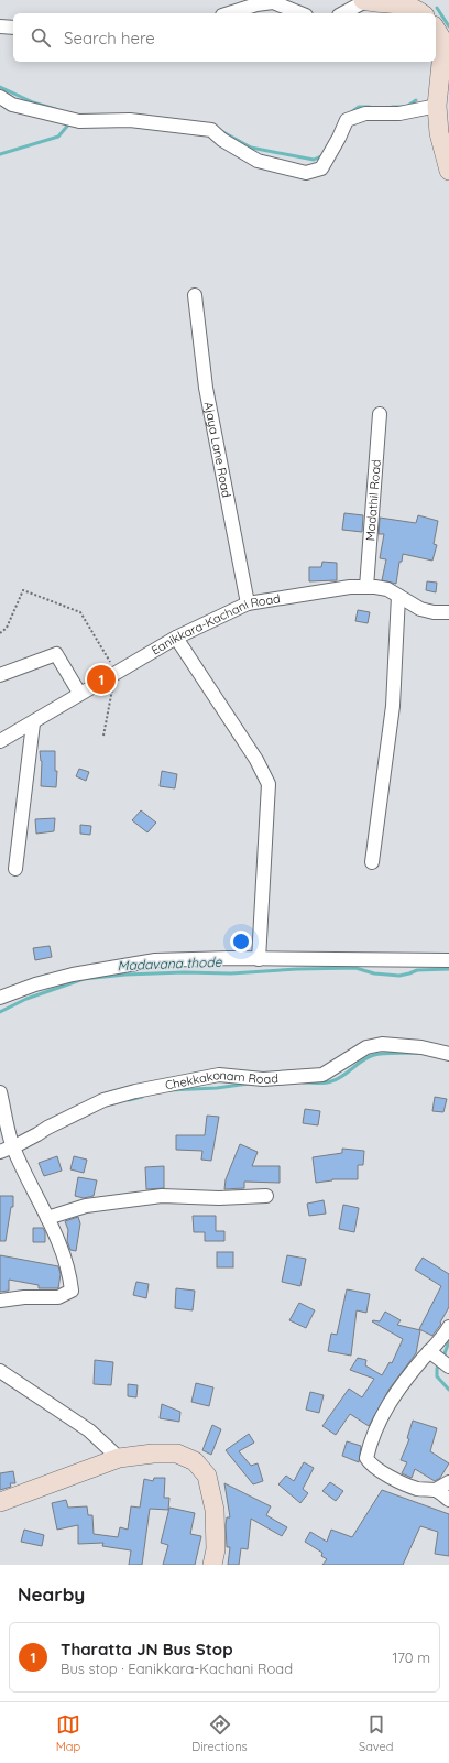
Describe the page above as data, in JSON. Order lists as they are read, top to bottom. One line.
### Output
{"streets":{"street":["Ajaya Lane Road","Madathil Road","Eanikkara-Kachani Road","Chekkakonam Road"]},"crossings":[["Ajaya Lane Road","Eanikkara-Kachani Road"],["Madathil Road","Eanikkara-Kachani Road"]],"water":["Madavana thode"],"page":{"search":"Search here","pins":"1","heading":"Nearby","list":[{"mark":"1","name":"Tharatta JN Bus Stop","note":"Bus stop · Eanikkara-Kachani Road","value":"170 m"}],"nav":["Map","Directions","Saved"]}}
